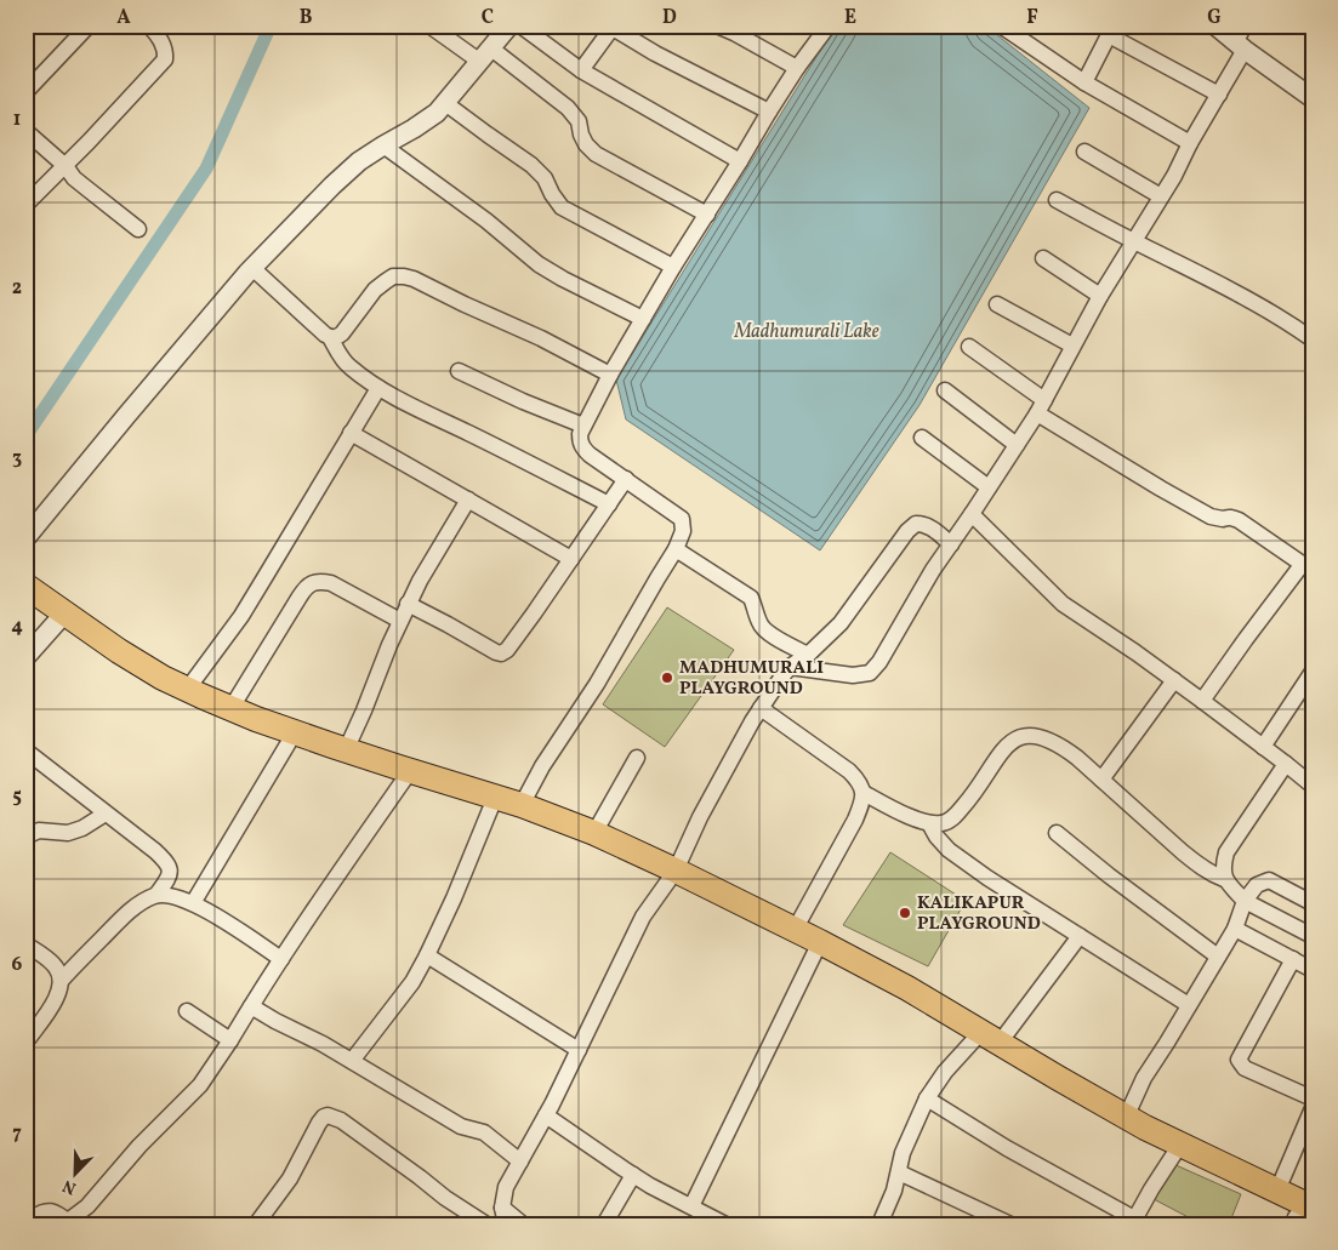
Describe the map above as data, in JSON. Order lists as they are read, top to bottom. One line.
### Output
{"water":["Madhumurali Lake"],"places":["MADHUMURALI PLAYGROUND","KALIKAPUR PLAYGROUND"],"north":"bottom left","grid":{"columns":["A","B","C","D","E","F","G"],"rows":["1","2","3","4","5","6","7"]}}
